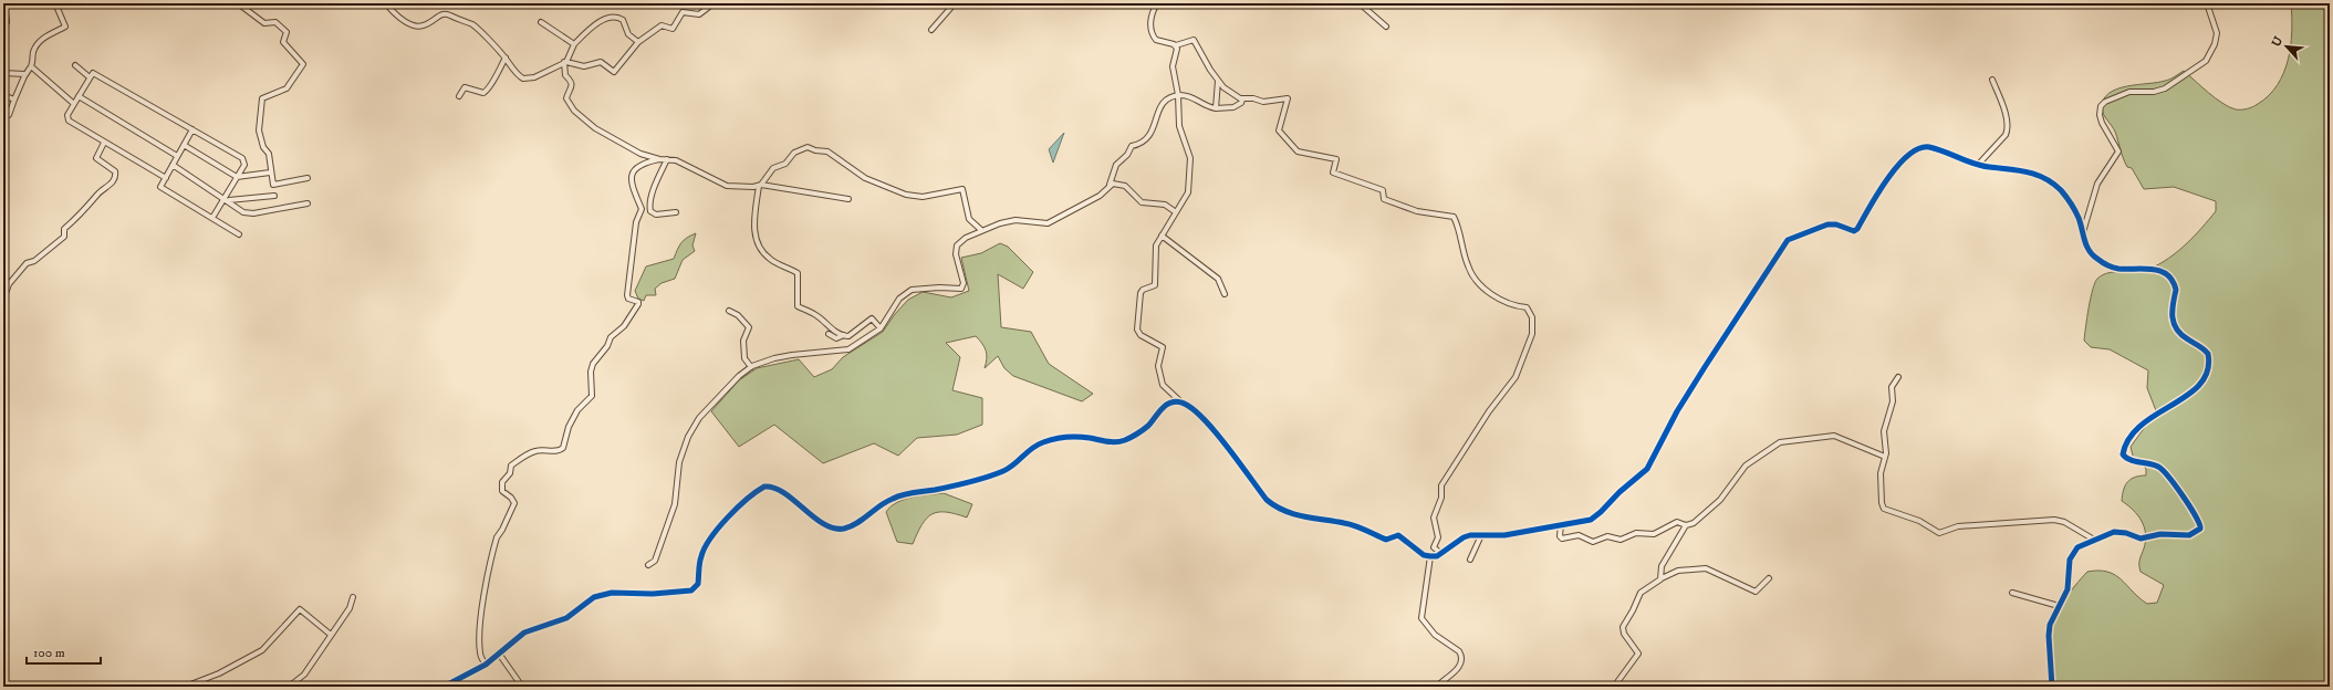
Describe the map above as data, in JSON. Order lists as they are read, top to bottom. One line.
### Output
{"scale_bar":"100 m","north":"top left"}
